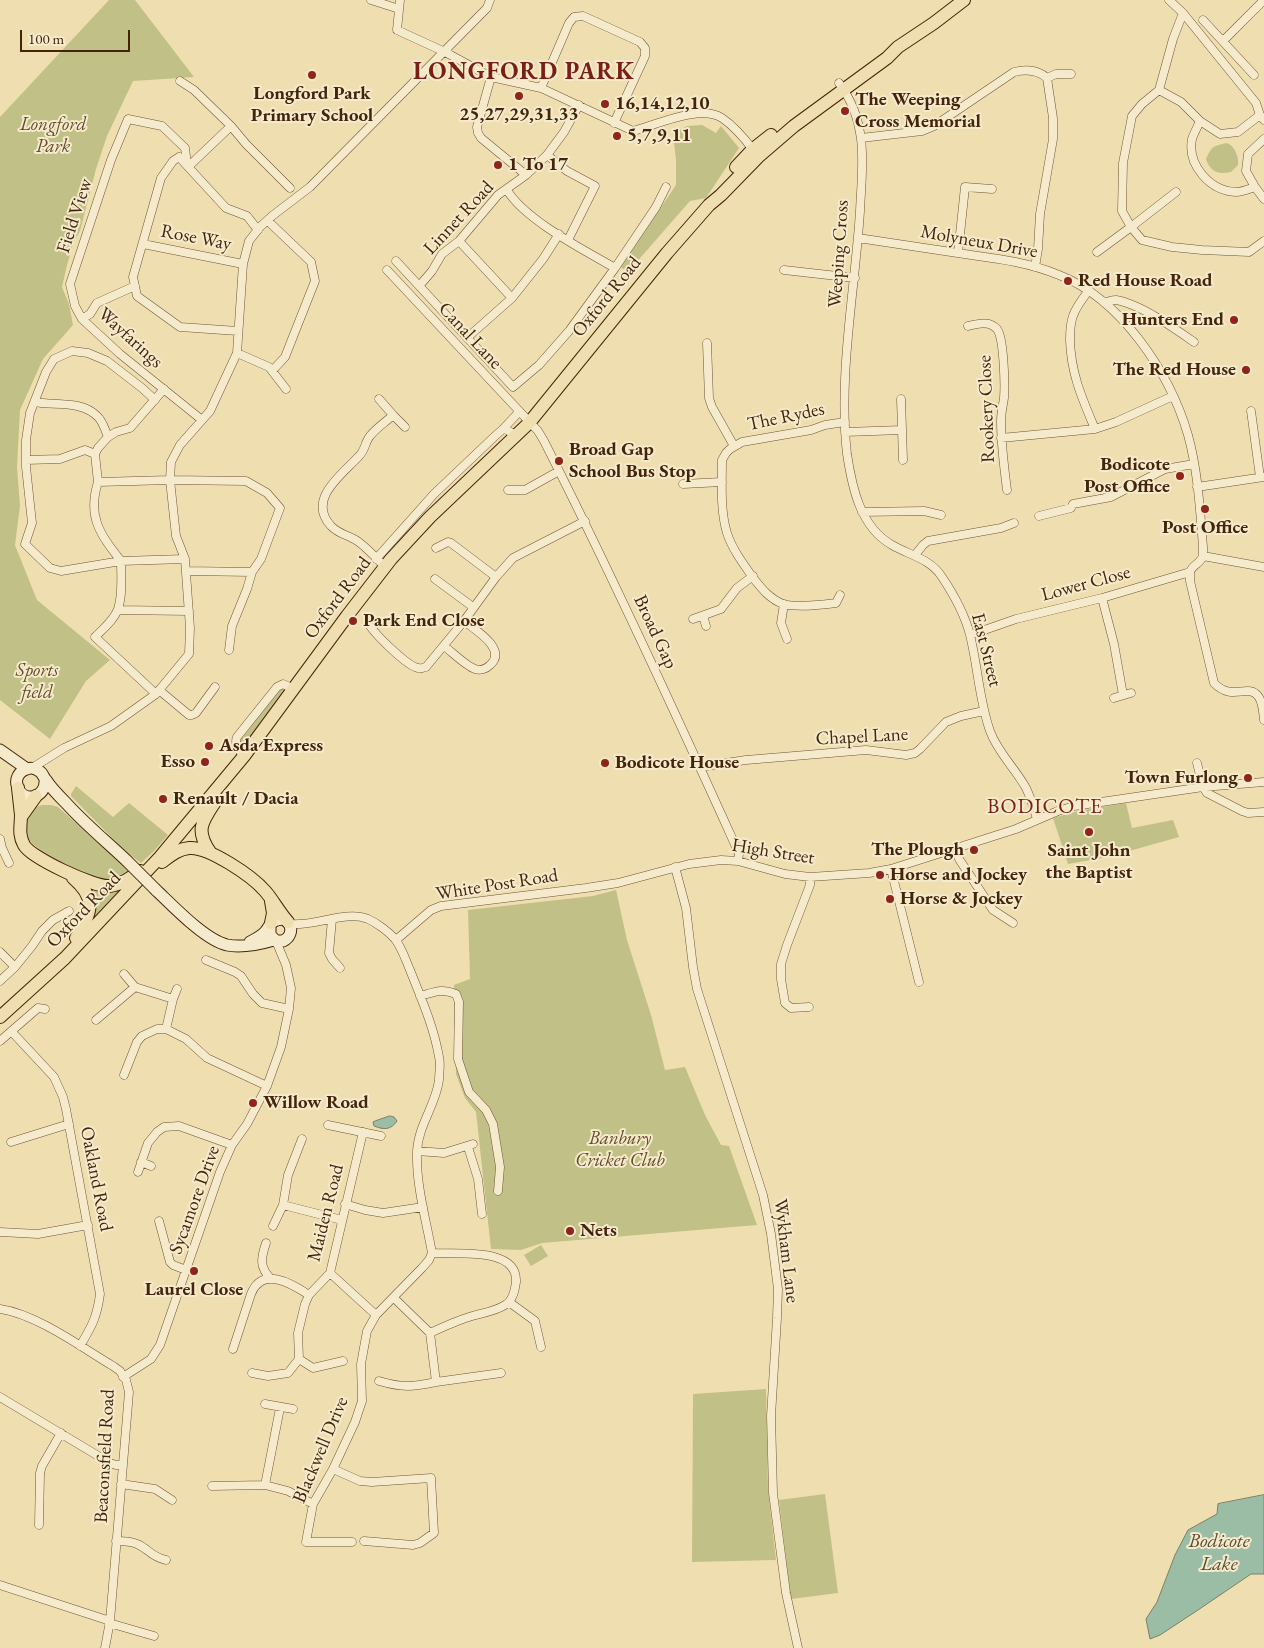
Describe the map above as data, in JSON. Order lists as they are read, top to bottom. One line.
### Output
{"streets":{"main road":["Oxford Road"],"street":["Field View","Linnet Road","Rose Way","Molyneux Drive","Weeping Cross","Canal Lane","Wayfarings","Rookery Close","The Rydes","Lower Close","Broad Gap","East Street","Chapel Lane","High Street","White Post Road","Oakland Road","Sycamore Drive","Maiden Road","Wykham Lane","Blackwell Drive","Beaconsfield Road"]},"crossings":[["Field View","Wayfarings"],["Molyneux Drive","Weeping Cross"],["Weeping Cross","Oxford Road"],["Weeping Cross","The Rydes"],["Weeping Cross","East Street"],["Oxford Road","Canal Lane"],["Oxford Road","Broad Gap"],["Canal Lane","Broad Gap"],["Lower Close","East Street"],["Broad Gap","Chapel Lane"],["Broad Gap","High Street"],["East Street","Chapel Lane"],["East Street","High Street"],["High Street","White Post Road"],["High Street","Wykham Lane"],["White Post Road","Wykham Lane"],["Oakland Road","Beaconsfield Road"],["Sycamore Drive","Beaconsfield Road"]],"districts":["LONGFORD PARK","BODICOTE"],"water":["Bodicote Lake"],"parks":["Longford Park","Sports field","Banbury Cricket Club"],"places":["Longford Park Primary School","25,27,29,31,33","16,14,12,10","The Weeping Cross Memorial","5,7,9,11","1 To 17","Red House Road","Hunters End","The Red House","Broad Gap School Bus Stop","Bodicote Post Office","Post Office","Park End Close","Asda Express","Esso","Bodicote House","Town Furlong","Renault / Dacia","Saint John the Baptist","The Plough","Horse and Jockey","Horse & Jockey","Willow Road","Nets","Laurel Close"],"scale_bar":"100 m"}
